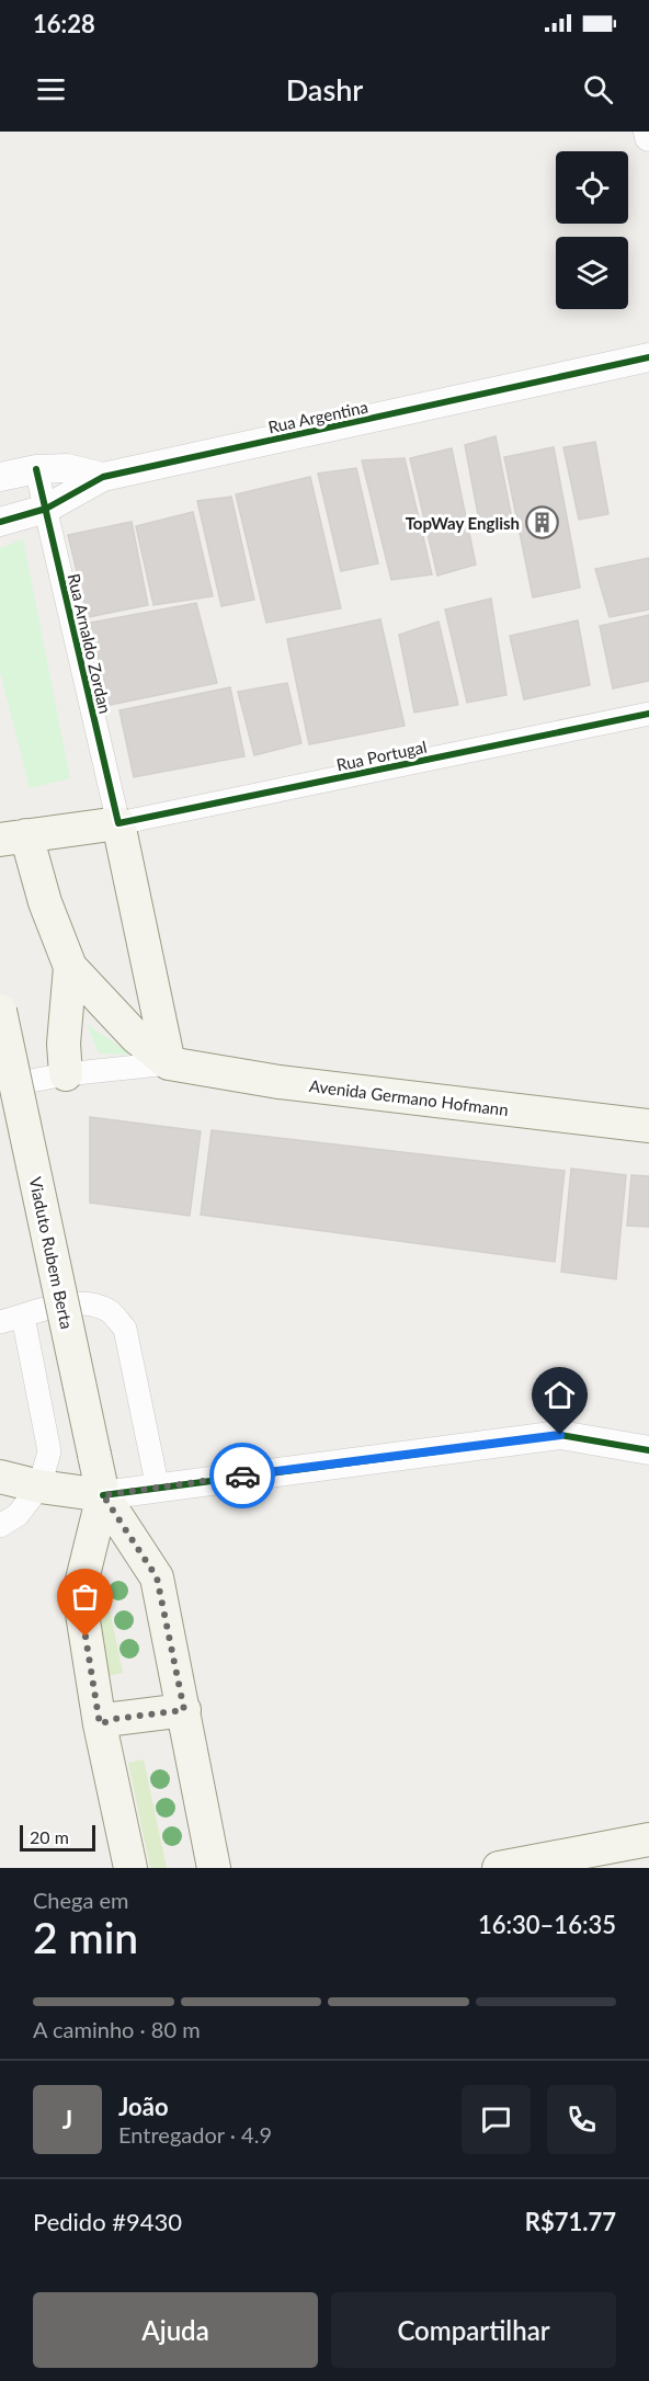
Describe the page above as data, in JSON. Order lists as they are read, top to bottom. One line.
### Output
{"streets":{"main road":["Rua Arnaldo Zordan","Rua Portugal","Avenida Germano Hofmann","Viaduto Rubem Berta"],"street":["Rua Argentina"]},"crossings":[["Rua Argentina","Rua Arnaldo Zordan"],["Rua Arnaldo Zordan","Rua Portugal"],["Rua Arnaldo Zordan","Avenida Germano Hofmann"]],"places":{"building":["TopWay English"]},"scale_bar":"20 m","page":{"status":"16:28","header":"Dashr","scale":"20 m","heading":["2 min","Chega em","16:30–16:35"],"panel":["João","Entregador · 4.9","Pedido #9430","R$71.77"],"bar":"A caminho · 80 m","round":"J","buttons":["Ajuda","Compartilhar"]}}
